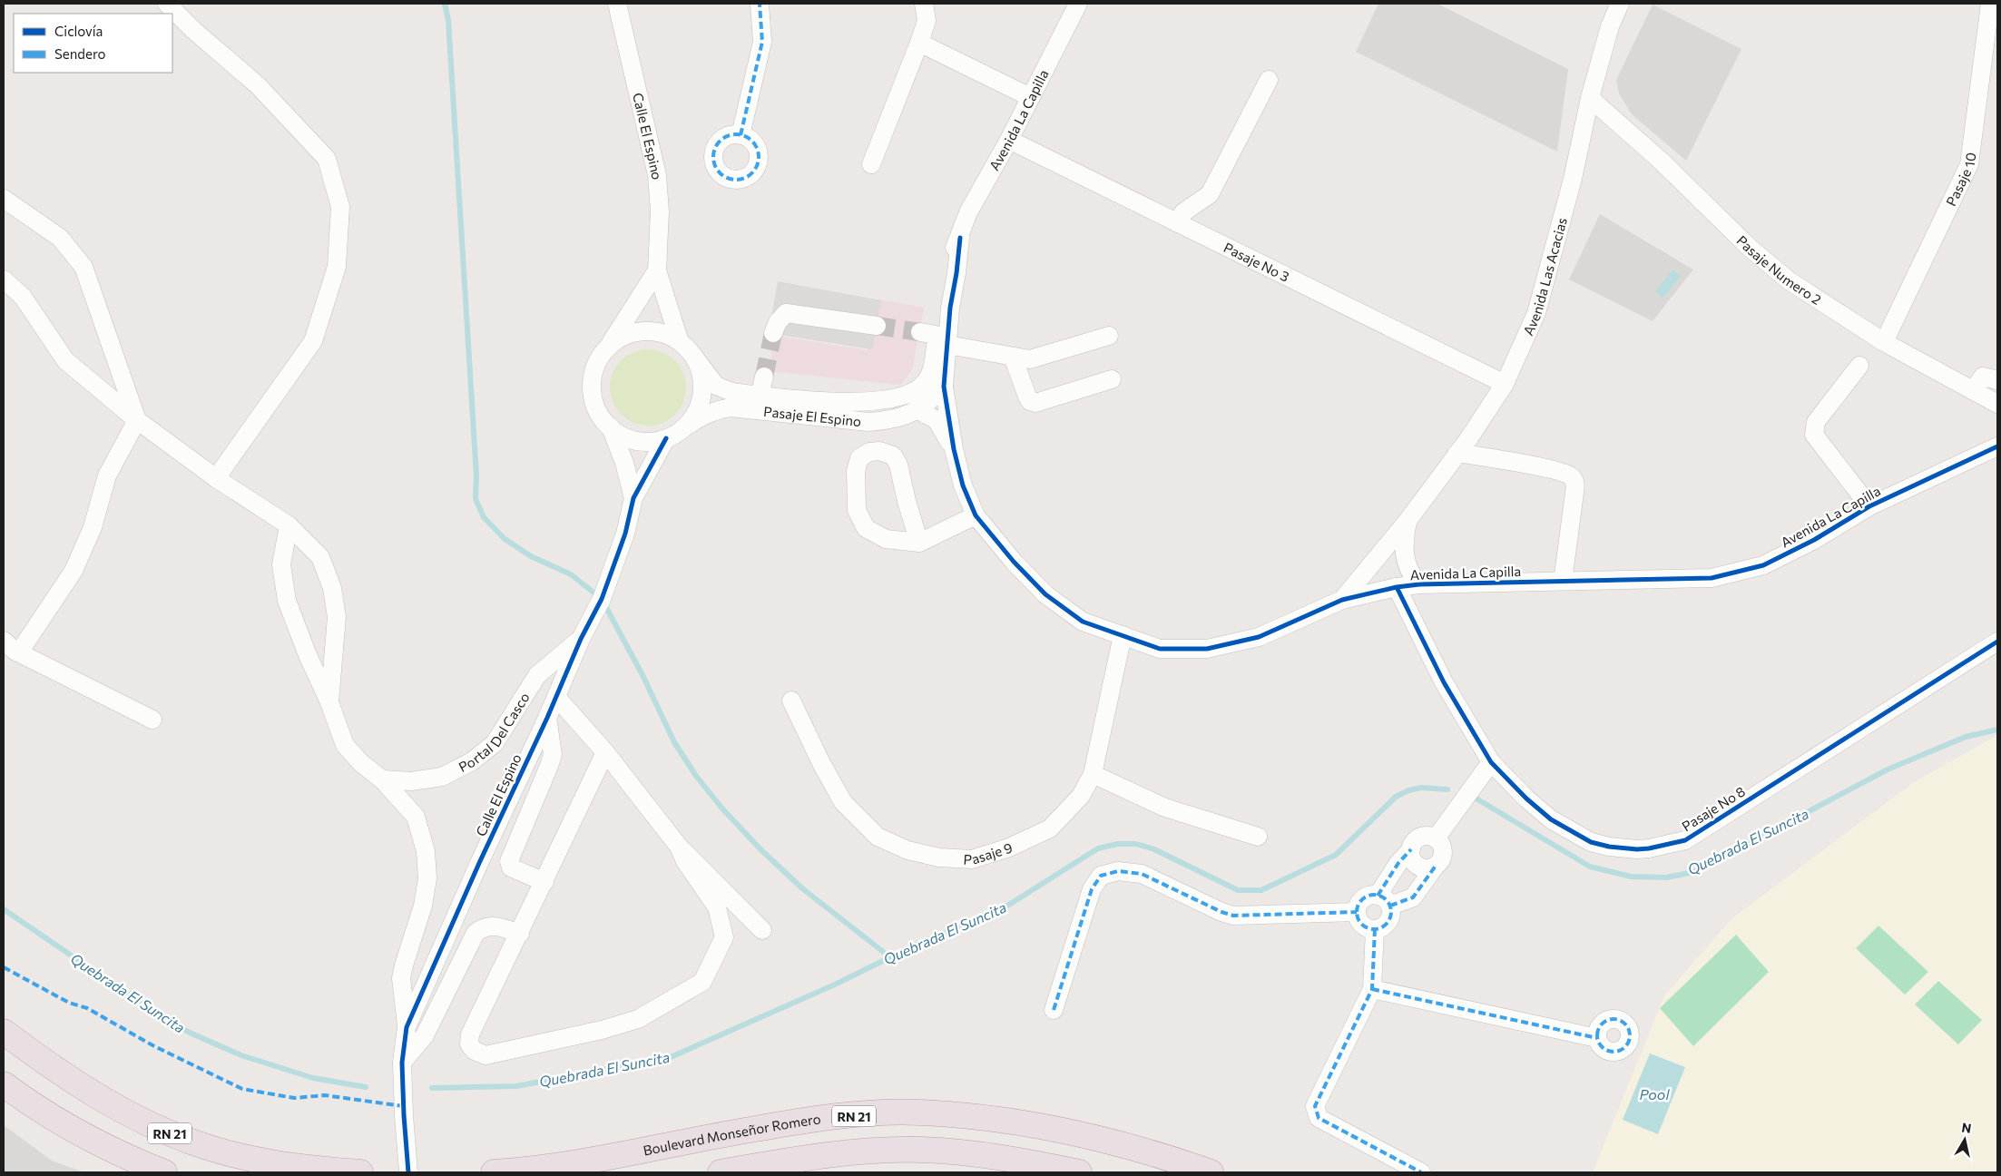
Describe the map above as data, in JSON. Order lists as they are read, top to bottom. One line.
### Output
{"streets":{"highway":["RN 21","Boulevard Monseñor Romero"],"street":["Avenida La Capilla","Calle El Espino","Pasaje 10","Pasaje No 3","Pasaje Numero 2","Avenida Las Acacias","Pasaje El Espino","Portal Del Casco","Pasaje No 8","Pasaje 9"]},"crossings":[["Avenida La Capilla","Pasaje No 3"],["Avenida La Capilla","Avenida Las Acacias"],["Avenida La Capilla","Pasaje El Espino"],["Avenida La Capilla","Pasaje No 8"],["Avenida La Capilla","Pasaje 9"],["Calle El Espino","Pasaje El Espino"],["Calle El Espino","Portal Del Casco"],["Pasaje 10","Pasaje Numero 2"],["Pasaje No 3","Avenida Las Acacias"],["Pasaje Numero 2","Avenida Las Acacias"]],"water":["Quebrada El Suncita","Pool"],"legend":["Ciclovía","Sendero"],"north":"top"}
